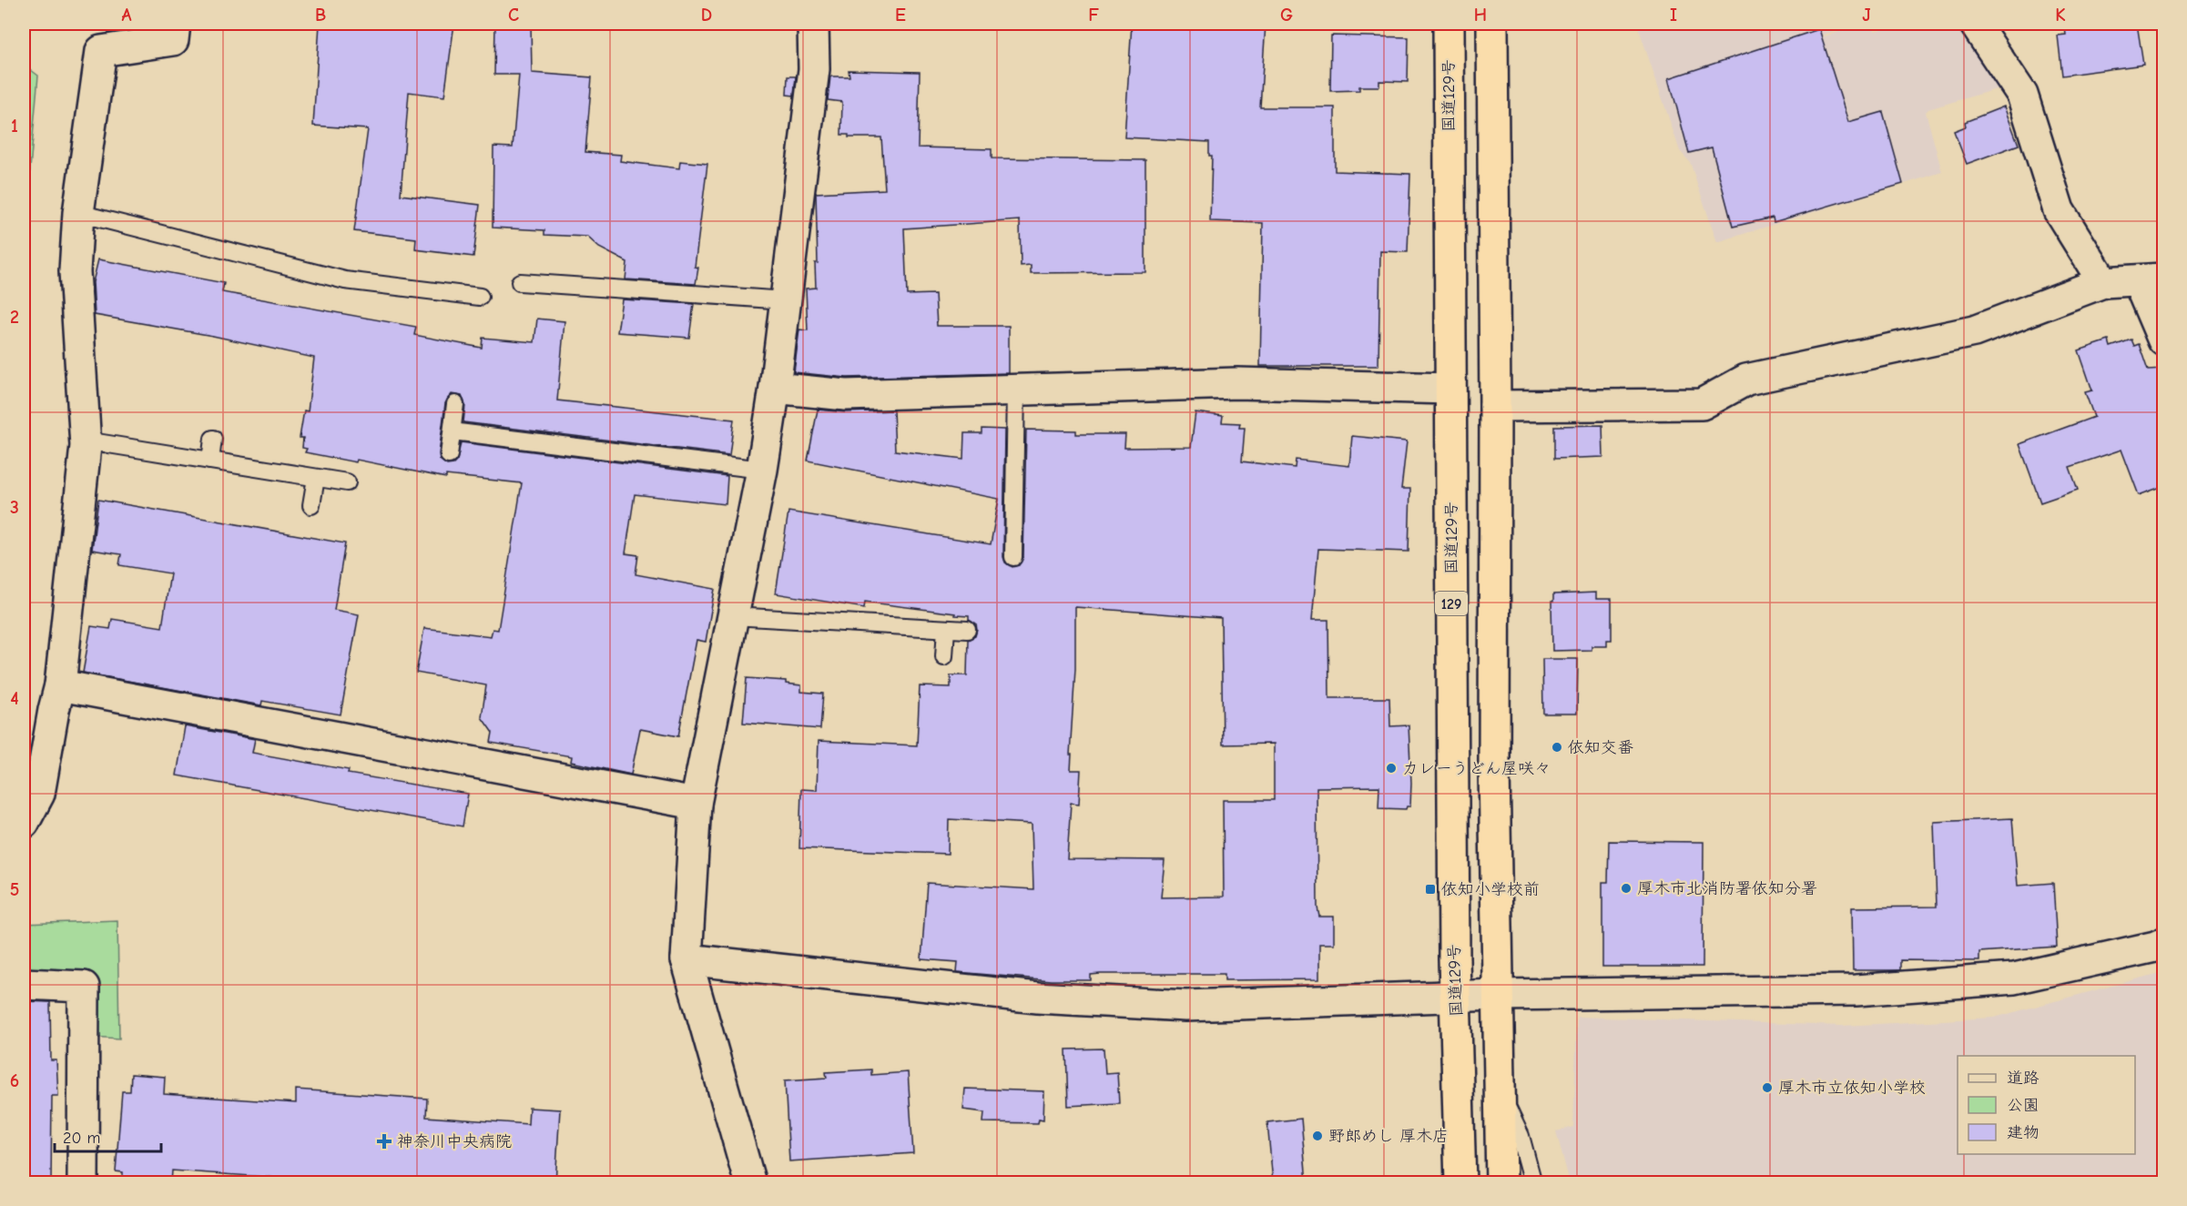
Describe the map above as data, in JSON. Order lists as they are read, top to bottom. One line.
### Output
{"streets":{"highway":["国道129号","129"]},"places":{"other":["依知交番","カレーうどん屋咲々","厚木市北消防署依知分署","厚木市立依知小学校","野郎めし 厚木店"],"transit":["依知小学校前"],"health":["神奈川中央病院"]},"legend":["道路","公園","建物"],"scale_bar":"20 m","grid":{"columns":["A","B","C","D","E","F","G","H","I","J","K"],"rows":["1","2","3","4","5","6"]}}
